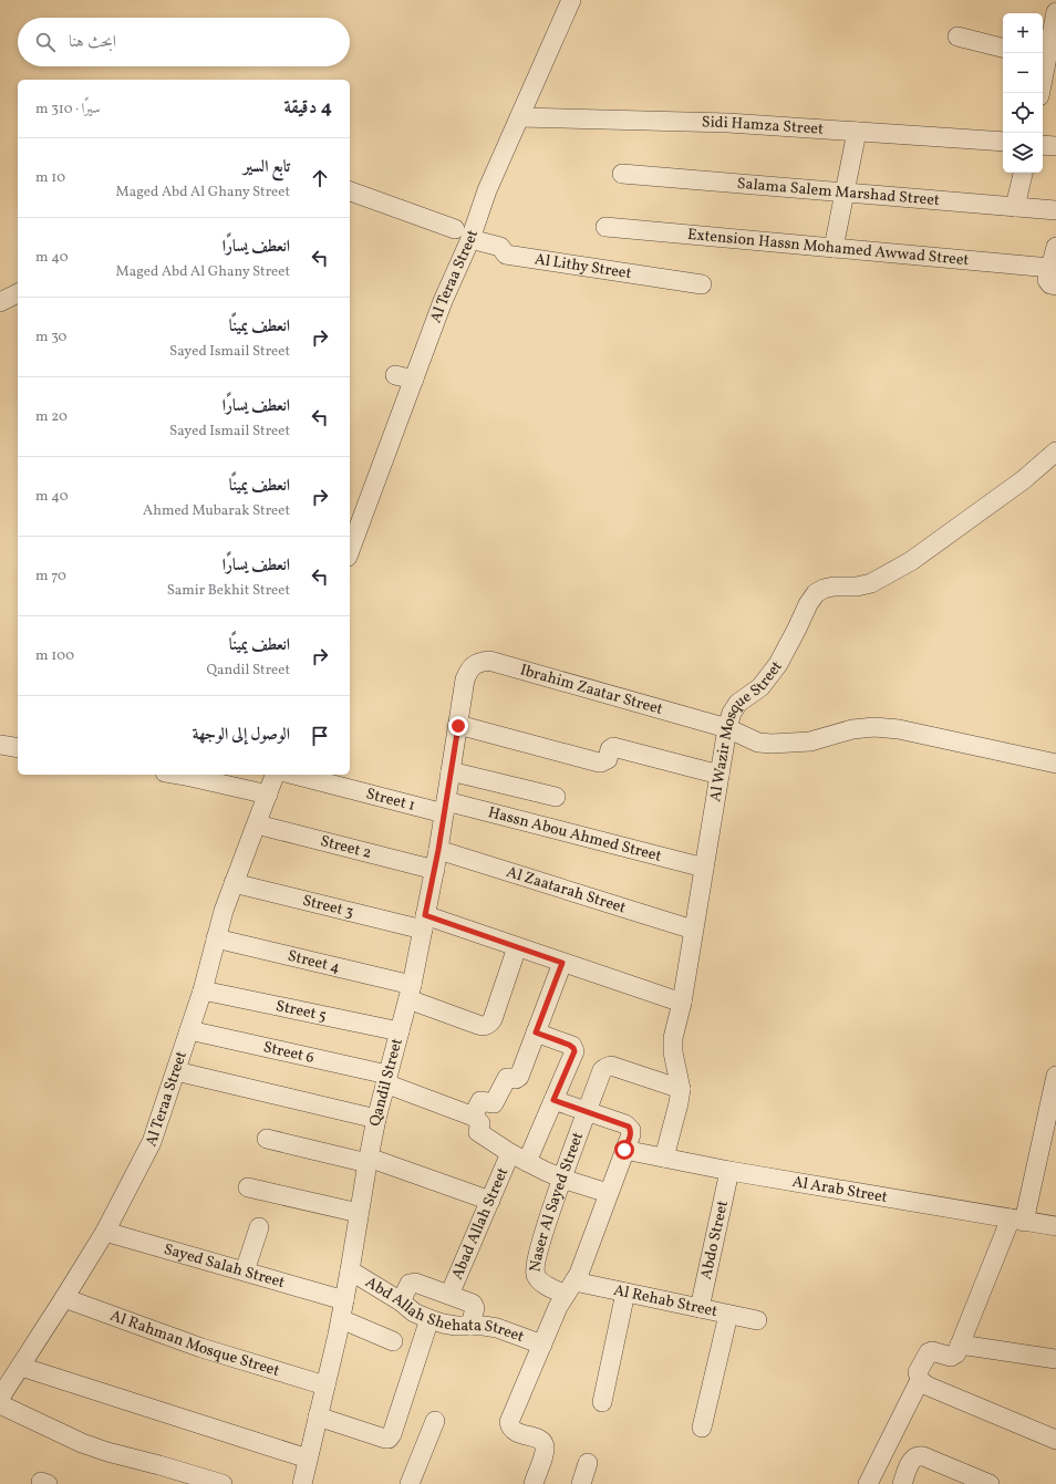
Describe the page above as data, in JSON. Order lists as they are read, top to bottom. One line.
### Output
{"streets":{"street":["Sidi Hamza Street","Salama Salem Marshad Street","Extension Hassn Mohamed Awwad Street","Al Lithy Street","Al Teraa Street","Ibrahim Zaatar Street","Al Wazir Mosque Street","Street 1","Hassn Abou Ahmed Street","Street 2","Al Zaatarah Street","Street 3","Street 4","Street 5","Street 6","Qandil Street","Al Arab Street","Naser Al Sayed Street","Abad Allah Street","Abdo Street","Sayed Salah Street","Al Rehab Street","Abd Allah Shehata Street","Al Rahman Mosque Street"]},"crossings":[["Sidi Hamza Street","Al Teraa Street"],["Al Lithy Street","Al Teraa Street"],["Al Teraa Street","Street 2"],["Al Teraa Street","Street 3"],["Al Teraa Street","Street 4"],["Al Teraa Street","Street 5"],["Al Teraa Street","Street 6"],["Al Teraa Street","Sayed Salah Street"],["Al Teraa Street","Al Rahman Mosque Street"],["Ibrahim Zaatar Street","Al Wazir Mosque Street"],["Ibrahim Zaatar Street","Qandil Street"],["Al Wazir Mosque Street","Hassn Abou Ahmed Street"],["Al Wazir Mosque Street","Al Zaatarah Street"],["Al Wazir Mosque Street","Street 3"],["Al Wazir Mosque Street","Al Arab Street"],["Al Wazir Mosque Street","Naser Al Sayed Street"],["Street 1","Hassn Abou Ahmed Street"],["Street 1","Qandil Street"],["Hassn Abou Ahmed Street","Qandil Street"],["Street 2","Qandil Street"],["Al Zaatarah Street","Qandil Street"],["Street 3","Street 4"],["Street 3","Qandil Street"],["Street 4","Qandil Street"],["Street 5","Qandil Street"],["Street 6","Qandil Street"],["Qandil Street","Sayed Salah Street"],["Qandil Street","Abd Allah Shehata Street"],["Qandil Street","Al Rahman Mosque Street"],["Al Arab Street","Abdo Street"],["Naser Al Sayed Street","Al Rehab Street"],["Abdo Street","Al Rehab Street"]],"page":{"map_buttons":["+","−"],"search":"ابحث هنا","heading":["4 دقيقة","سيرًا · 310 m"],"list":[["تابع السير","Maged Abd Al Ghany Street","10 m"],["انعطف يسارًا","Maged Abd Al Ghany Street","40 m"],["انعطف يمينًا","Sayed Ismail Street","30 m"],["انعطف يسارًا","Sayed Ismail Street","20 m"],["انعطف يمينًا","Ahmed Mubarak Street","40 m"],["انعطف يسارًا","Samir Bekhit Street","70 m"],["انعطف يمينًا","Qandil Street","100 m"],"الوصول إلى الوجهة"]}}
